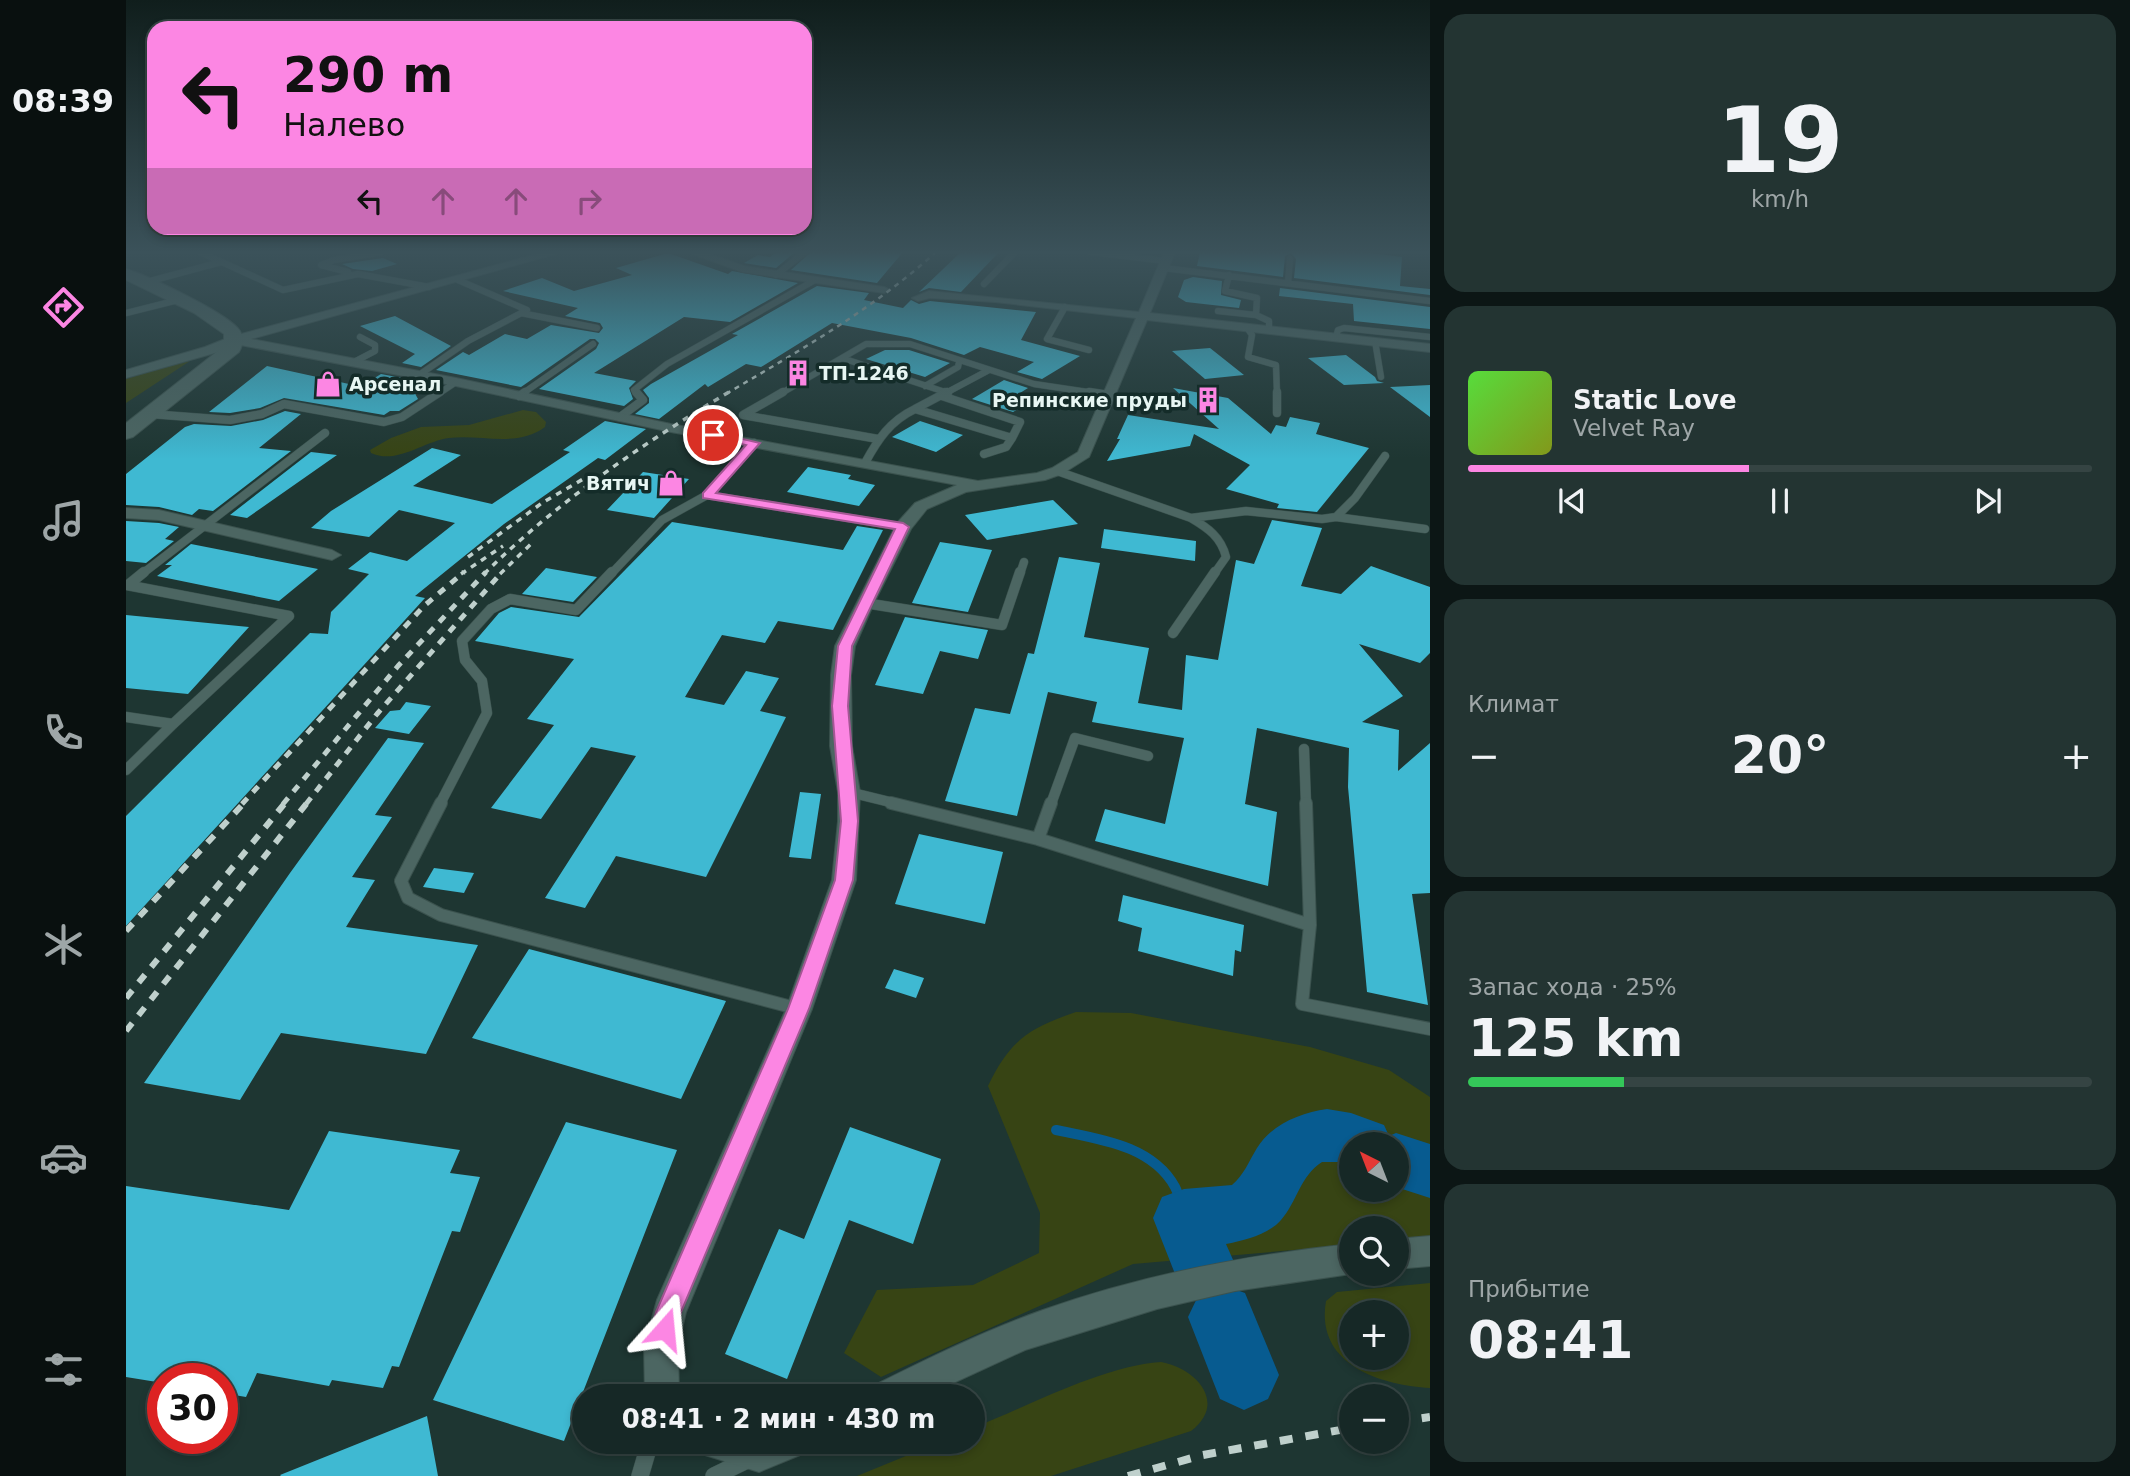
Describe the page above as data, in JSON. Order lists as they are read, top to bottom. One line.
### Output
{"places":{"building":["ТП-1246","Репинские пруды"],"shop":["Арсенал","Вятич"]},"north":"top left","page":{"tabs":"08:39","tile":[["19","km/h"],"Климат",["Запас хода · 25%","125 km"],["Прибытие","08:41"]],"turn":["290 m","Налево"],"song":["Static Love","Velvet Ray"],"heat":["−","20°","+"],"map_buttons":["+","−"],"limit":"30","trip":"08:41 · 2 мин · 430 m"}}
